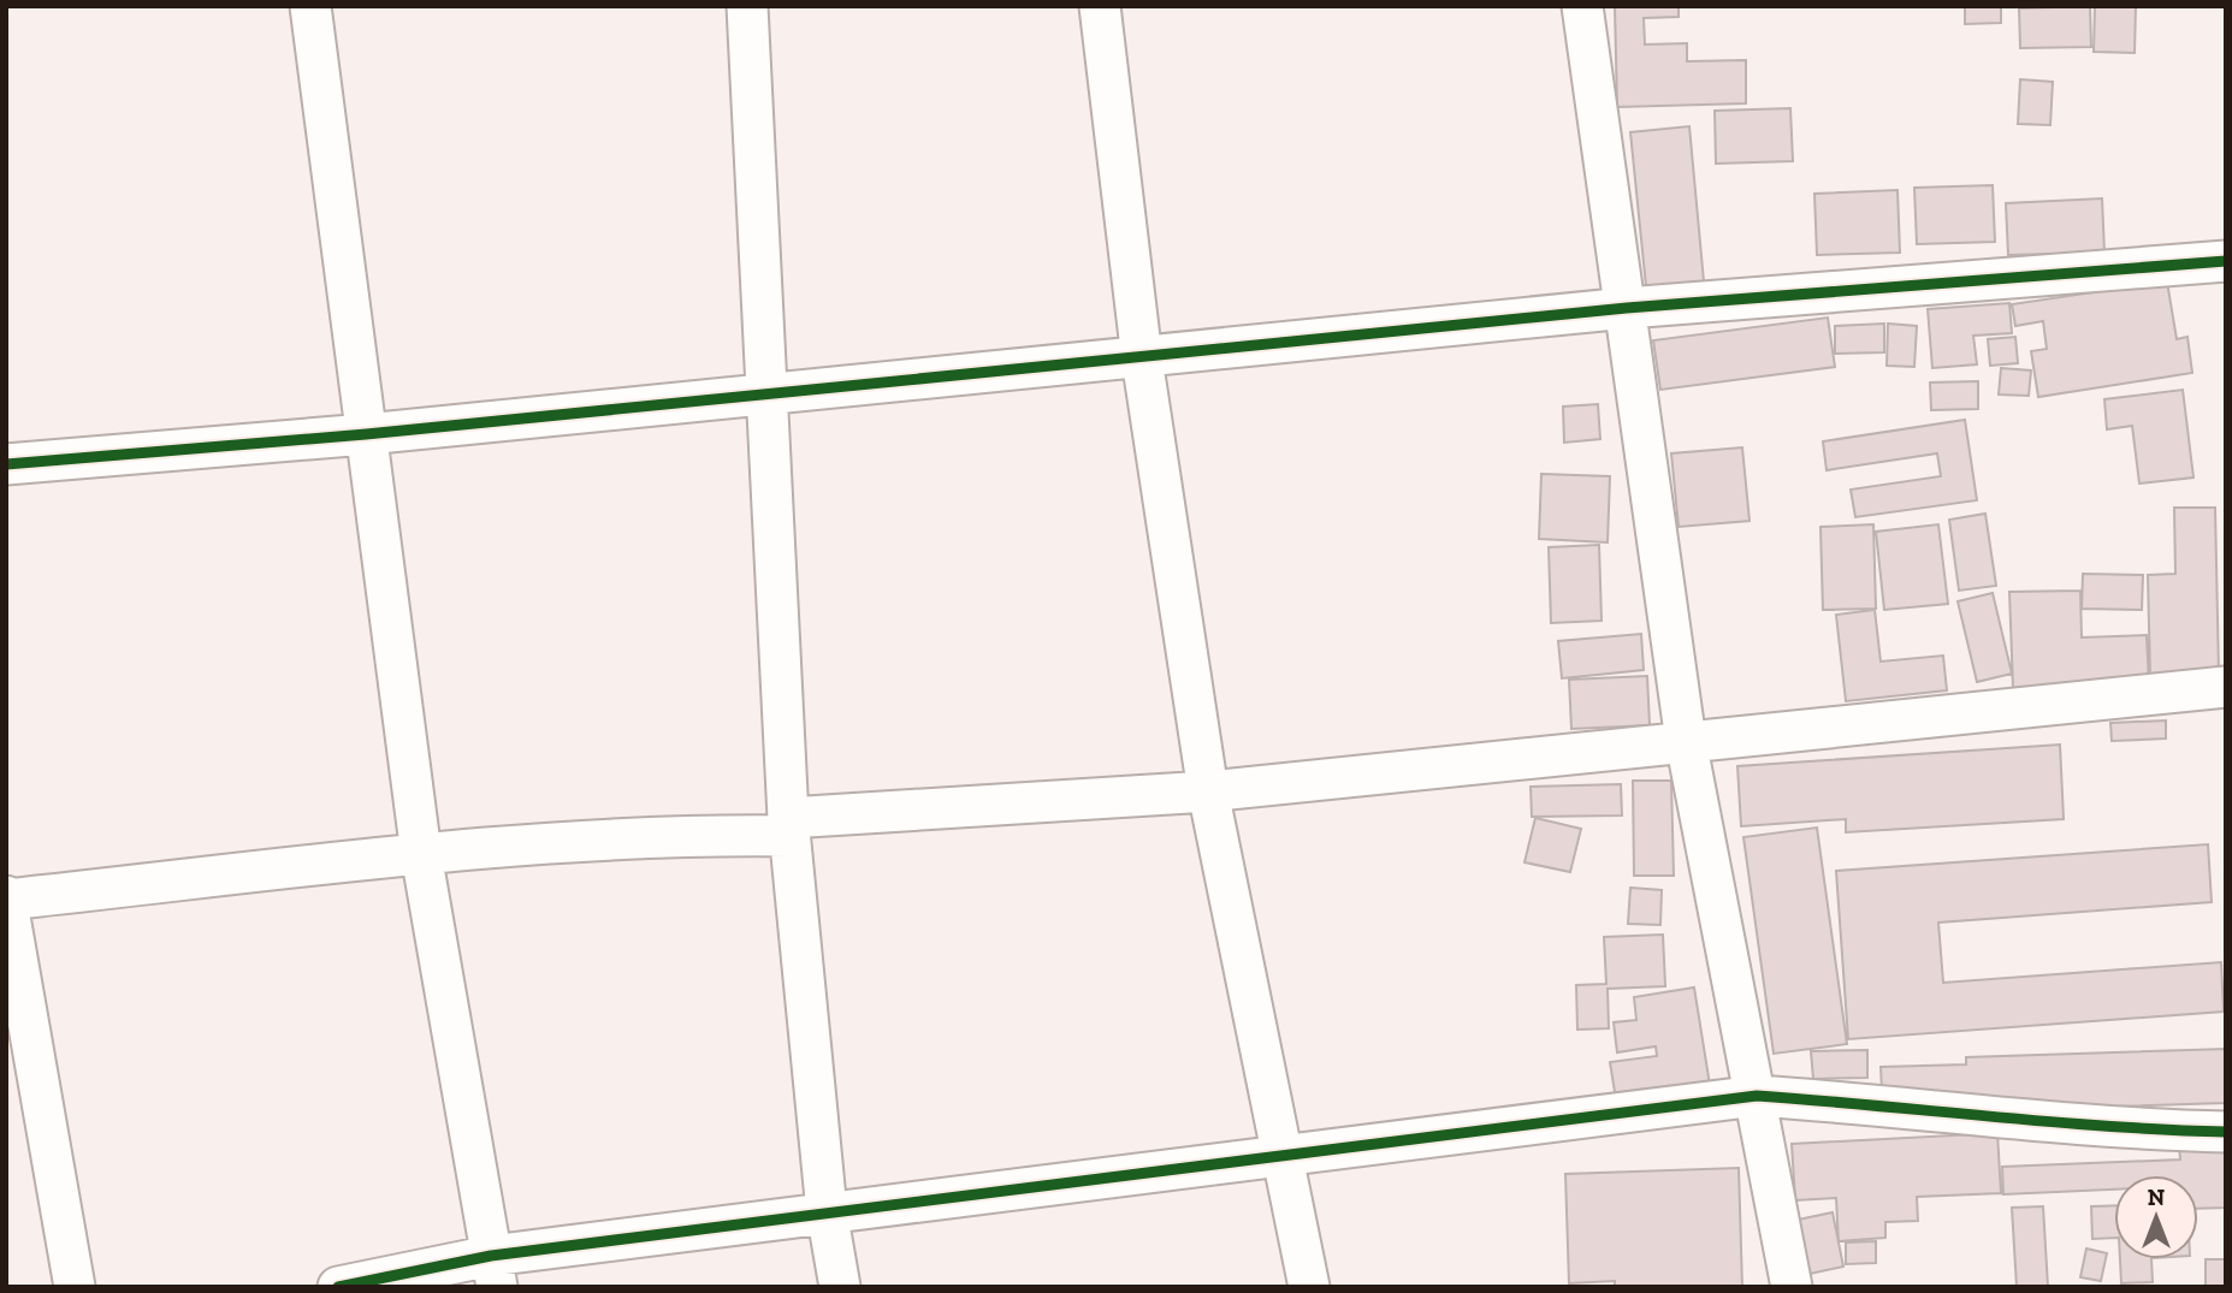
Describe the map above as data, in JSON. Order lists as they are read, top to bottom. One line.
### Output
{"north":"top"}
